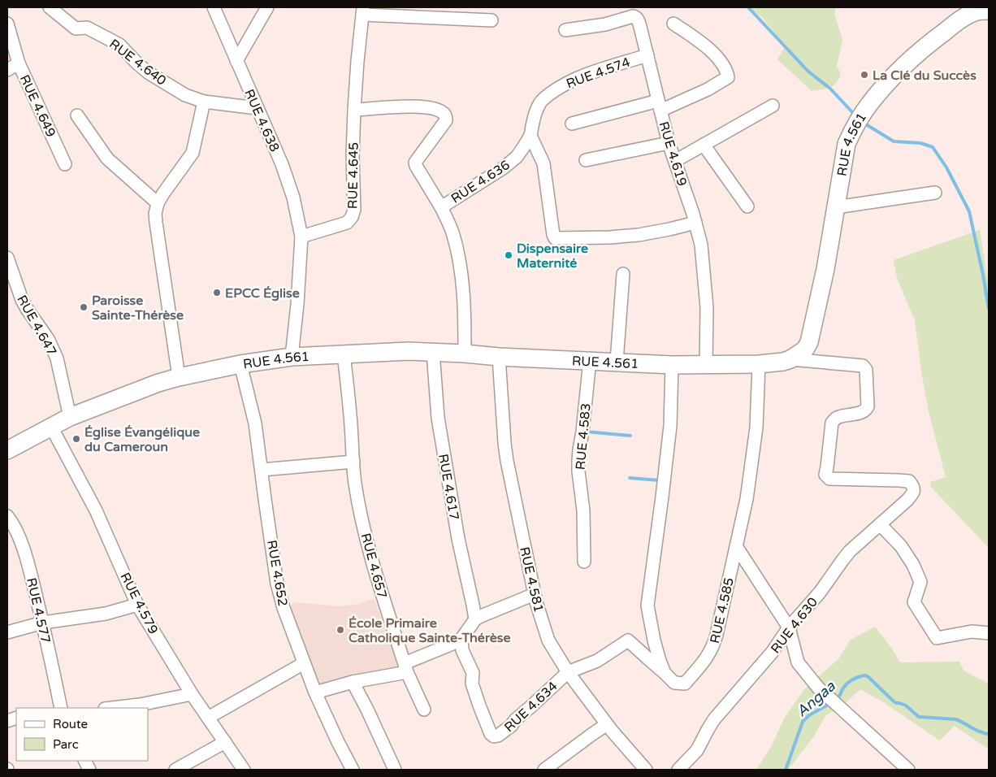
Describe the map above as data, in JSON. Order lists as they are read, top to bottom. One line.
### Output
{"streets":{"main road":["RUE 4.561"],"street":["RUE 4.640","RUE 4.574","RUE 4.649","RUE 4.638","RUE 4.619","RUE 4.645","RUE 4.636","RUE 4.647","RUE 4.583","RUE 4.617","RUE 4.657","RUE 4.652","RUE 4.581","RUE 4.579","RUE 4.577","RUE 4.585","RUE 4.630","RUE 4.634"]},"crossings":[["RUE 4.640","RUE 4.638"],["RUE 4.574","RUE 4.619"],["RUE 4.574","RUE 4.636"],["RUE 4.638","RUE 4.645"],["RUE 4.561","RUE 4.619"],["RUE 4.561","RUE 4.636"],["RUE 4.561","RUE 4.647"],["RUE 4.561","RUE 4.583"],["RUE 4.561","RUE 4.617"],["RUE 4.561","RUE 4.657"],["RUE 4.561","RUE 4.652"],["RUE 4.561","RUE 4.581"],["RUE 4.561","RUE 4.579"],["RUE 4.561","RUE 4.585"],["RUE 4.561","RUE 4.630"],["RUE 4.581","RUE 4.634"],["RUE 4.585","RUE 4.634"]],"water":["Angaa"],"places":["La Clé du Succès","Dispensaire Maternité","EPCC Église","Paroisse Sainte-Thérèse","Église Évangélique du Cameroun","École Primaire Catholique Sainte-Thérèse"],"legend":["Route","Parc"]}
